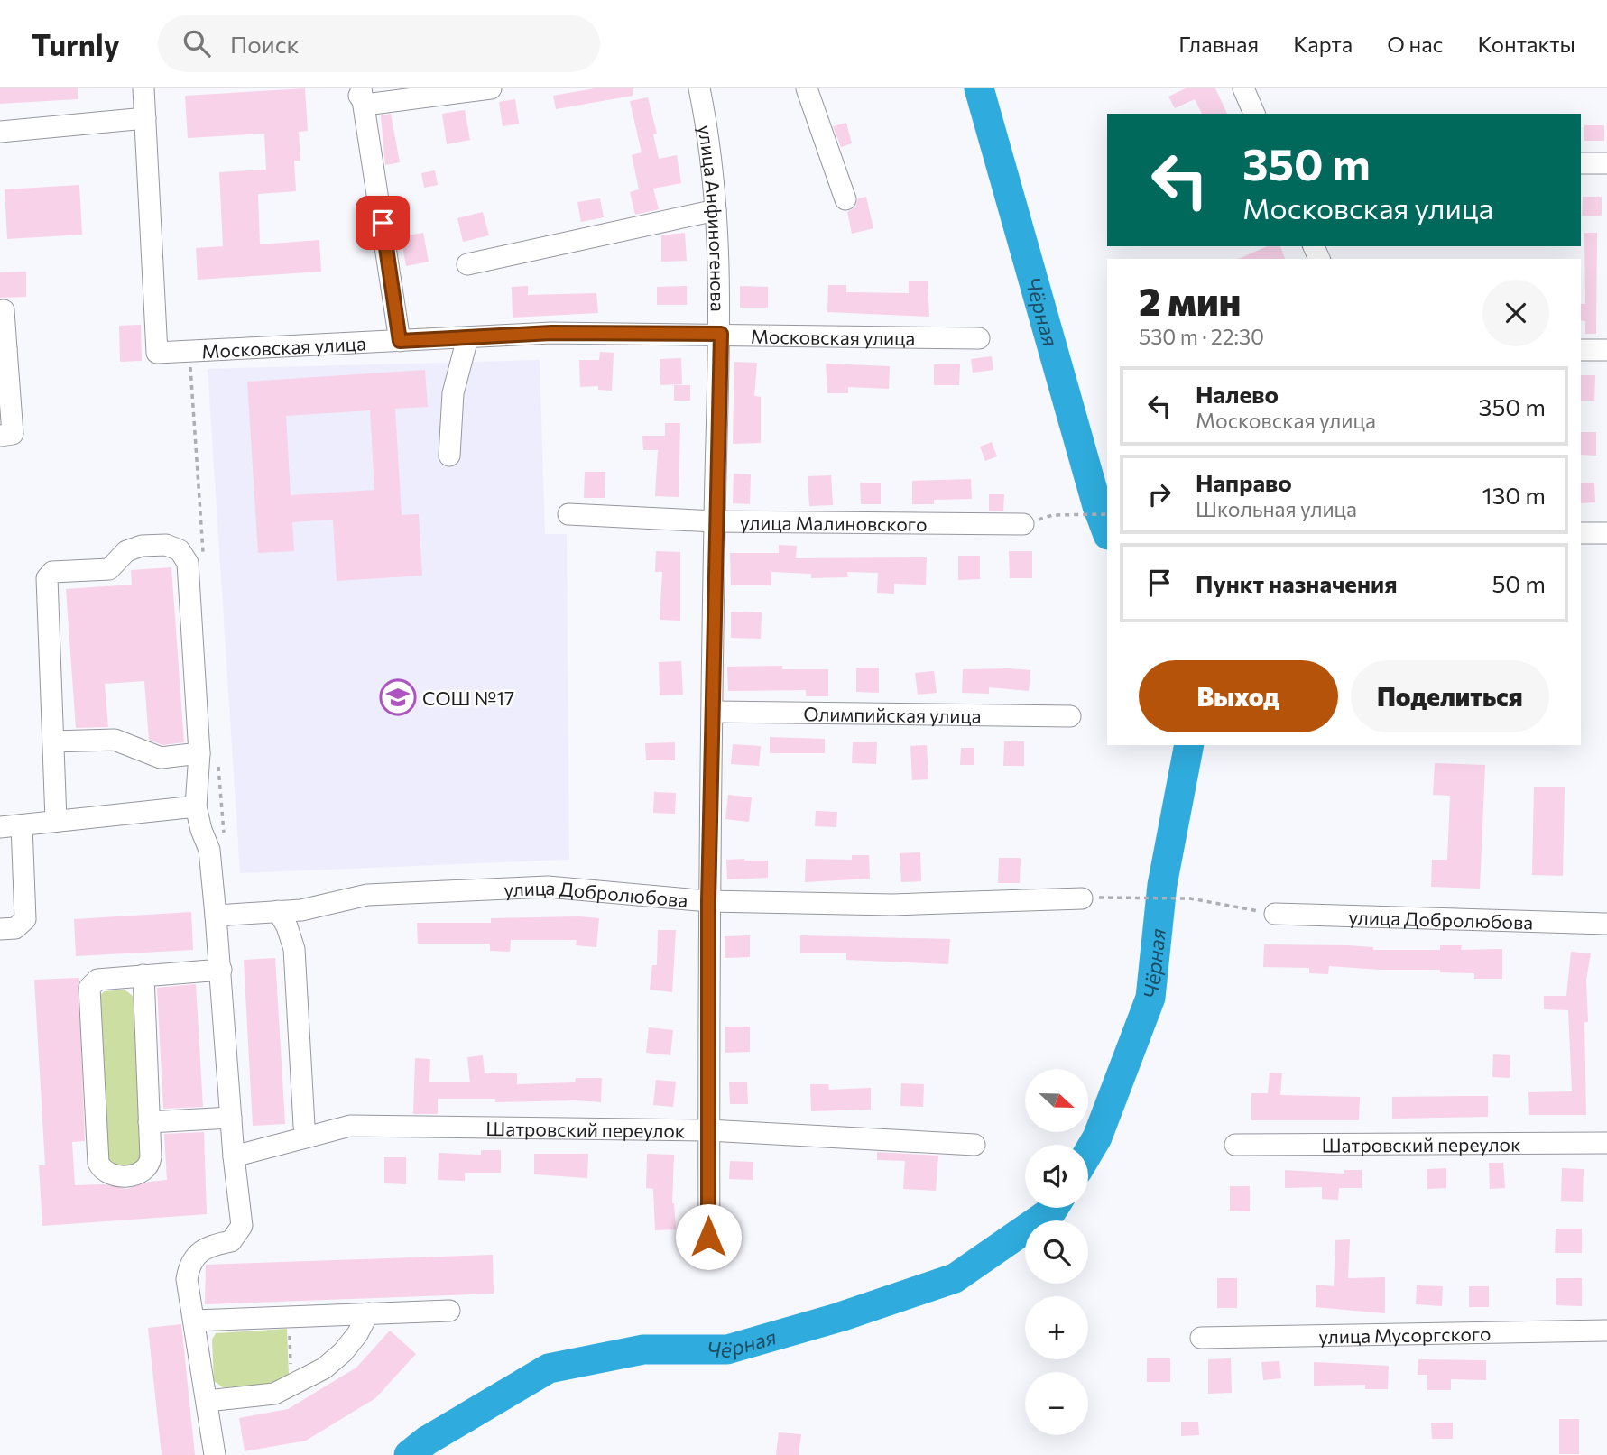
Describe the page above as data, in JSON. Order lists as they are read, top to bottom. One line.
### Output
{"streets":{"street":["улица Анфиногенова","Московская улица","улица Малиновского","Олимпийская улица","улица Добролюбова","Шатровский переулок","улица Мусоргского"]},"crossings":[["улица Анфиногенова","Московская улица"],["улица Анфиногенова","улица Малиновского"],["улица Анфиногенова","Олимпийская улица"],["улица Анфиногенова","улица Добролюбова"],["улица Анфиногенова","Шатровский переулок"]],"water":["Чёрная"],"places":{"school or university":["СОШ №17"]},"north":"right","page":{"header":"Turnly","search":"Поиск","nav":["Главная","Карта","О нас","Контакты"],"turn":["350 m","Московская улица"],"heading":["2 мин","530 m · 22:30"],"list":[{"name":"Налево","note":"Московская улица","value":"350 m"},{"name":"Направо","note":"Школьная улица","value":"130 m"},{"name":"Пункт назначения","value":"50 m"}],"buttons":["Выход","Поделиться"],"map_buttons":["+","−"]}}
